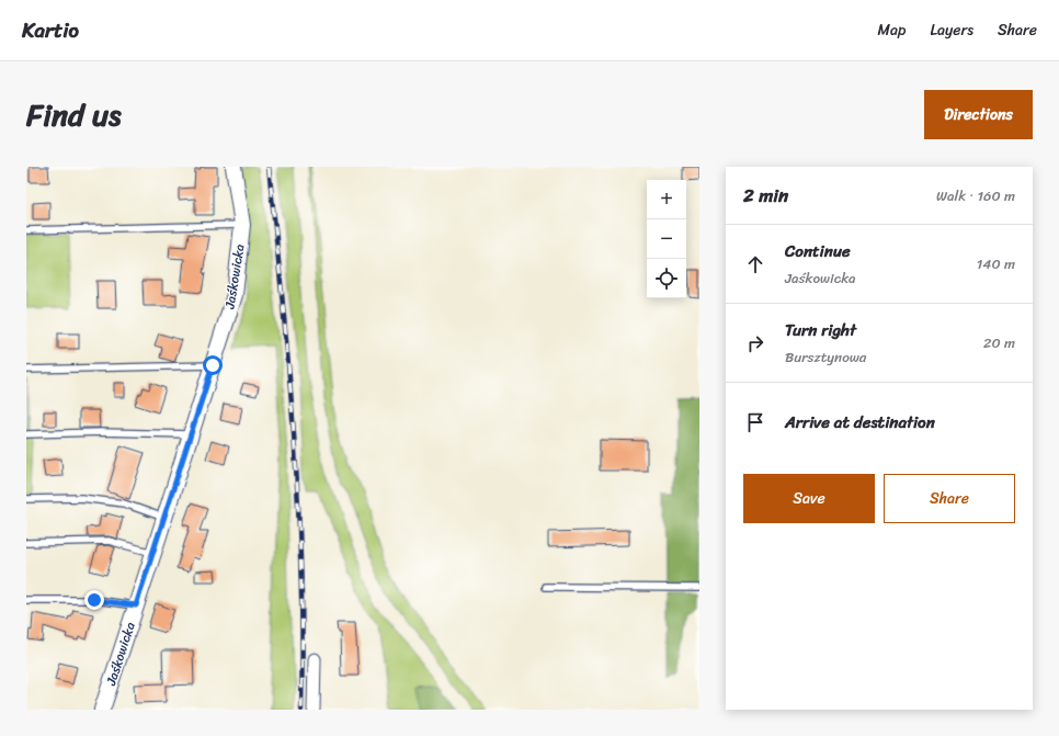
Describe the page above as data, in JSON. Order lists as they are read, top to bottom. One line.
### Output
{"streets":{"street":["Jaśkowicka"]},"page":{"header":"Kartio","nav":["Map","Layers","Share"],"title":"Find us","buttons":["Directions",["Save","Share"]],"heading":["2 min","Walk · 160 m"],"map_buttons":["+","−"],"list":[["Continue","Jaśkowicka","140 m"],["Turn right","Bursztynowa","20 m"],"Arrive at destination"]}}
